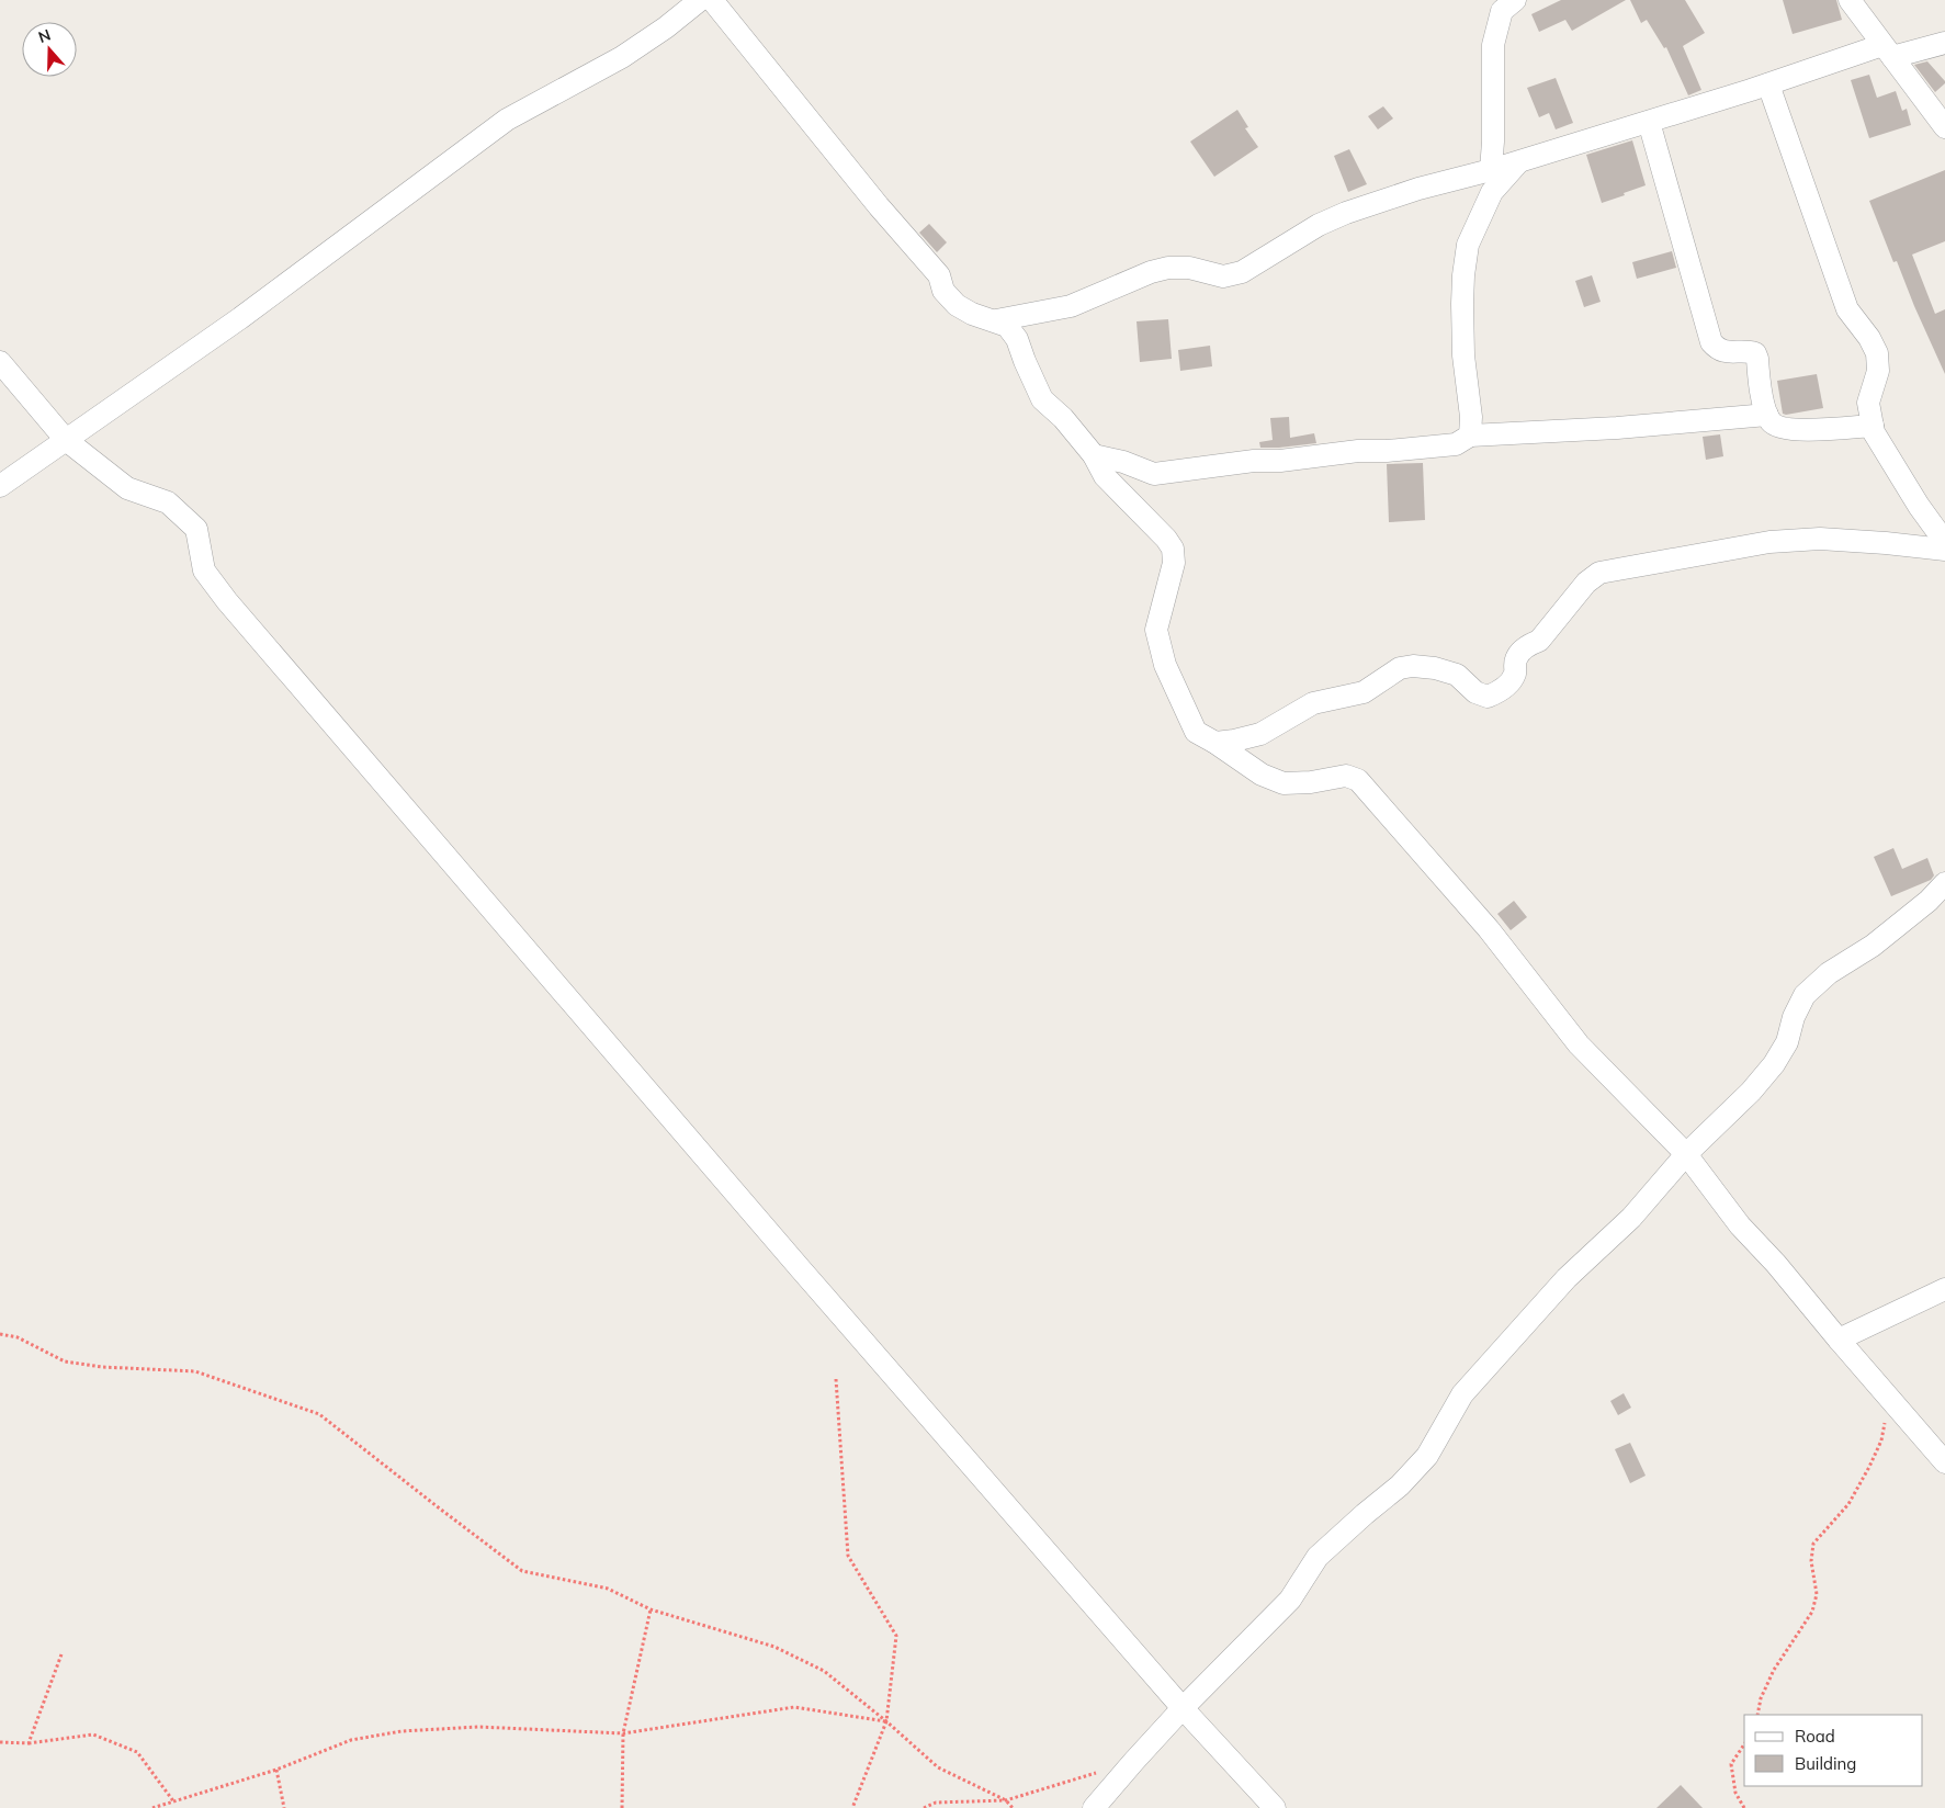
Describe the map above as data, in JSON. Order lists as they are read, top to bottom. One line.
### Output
{"legend":["Road","Building"],"north":"top"}
